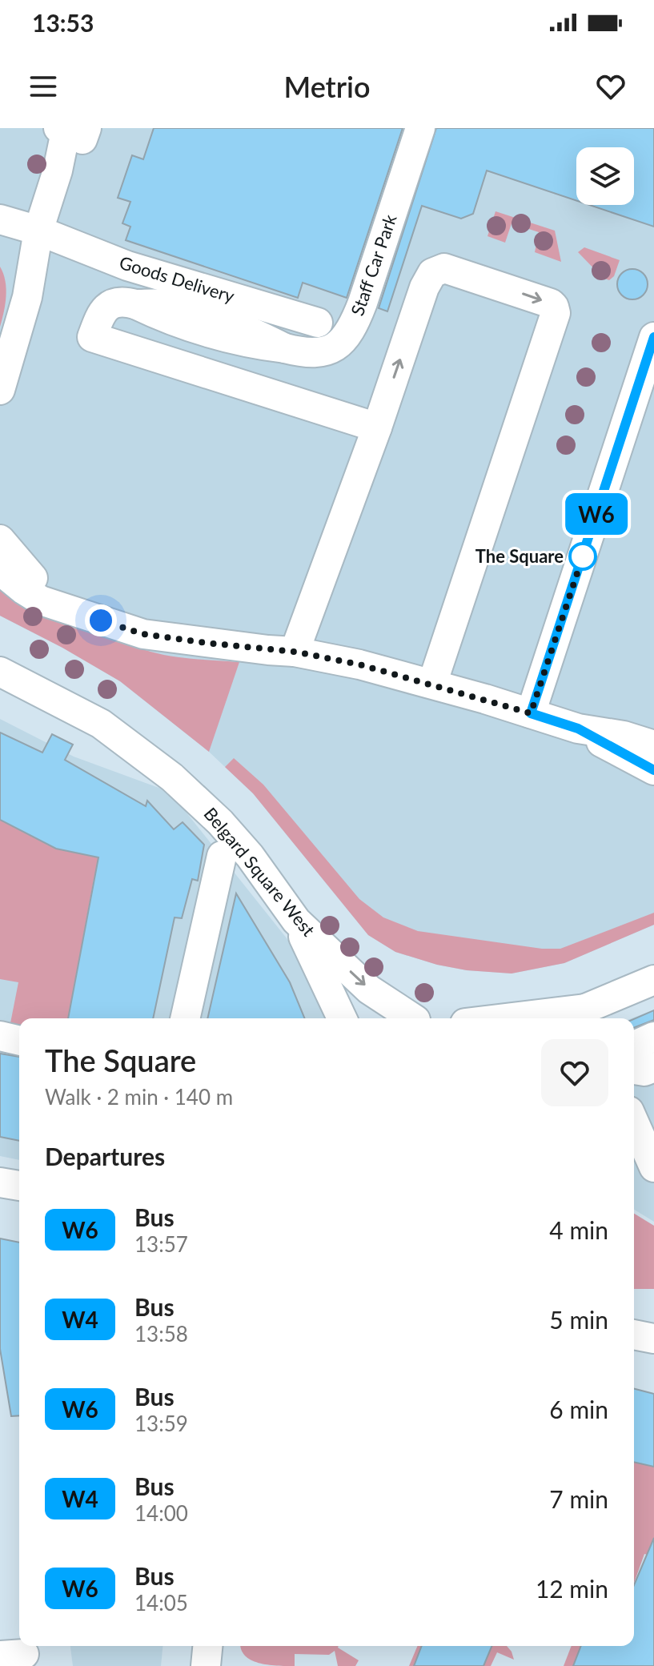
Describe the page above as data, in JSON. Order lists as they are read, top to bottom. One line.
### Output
{"streets":{"street":["Staff Car Park","Goods Delivery","Belgard Square West"]},"places":["The Square"],"lines":["bus line W6"],"page":{"status":"13:53","header":"Metrio","on_map":"W6","heading":[["The Square","Walk · 2 min · 140 m"],"Departures"],"list":[{"mark":"W6","name":"Bus","note":"13:57","value":"4 min"},{"mark":"W4","name":"Bus","note":"13:58","value":"5 min"},{"mark":"W6","name":"Bus","note":"13:59","value":"6 min"},{"mark":"W4","name":"Bus","note":"14:00","value":"7 min"},{"mark":"W6","name":"Bus","note":"14:05","value":"12 min"}]}}
